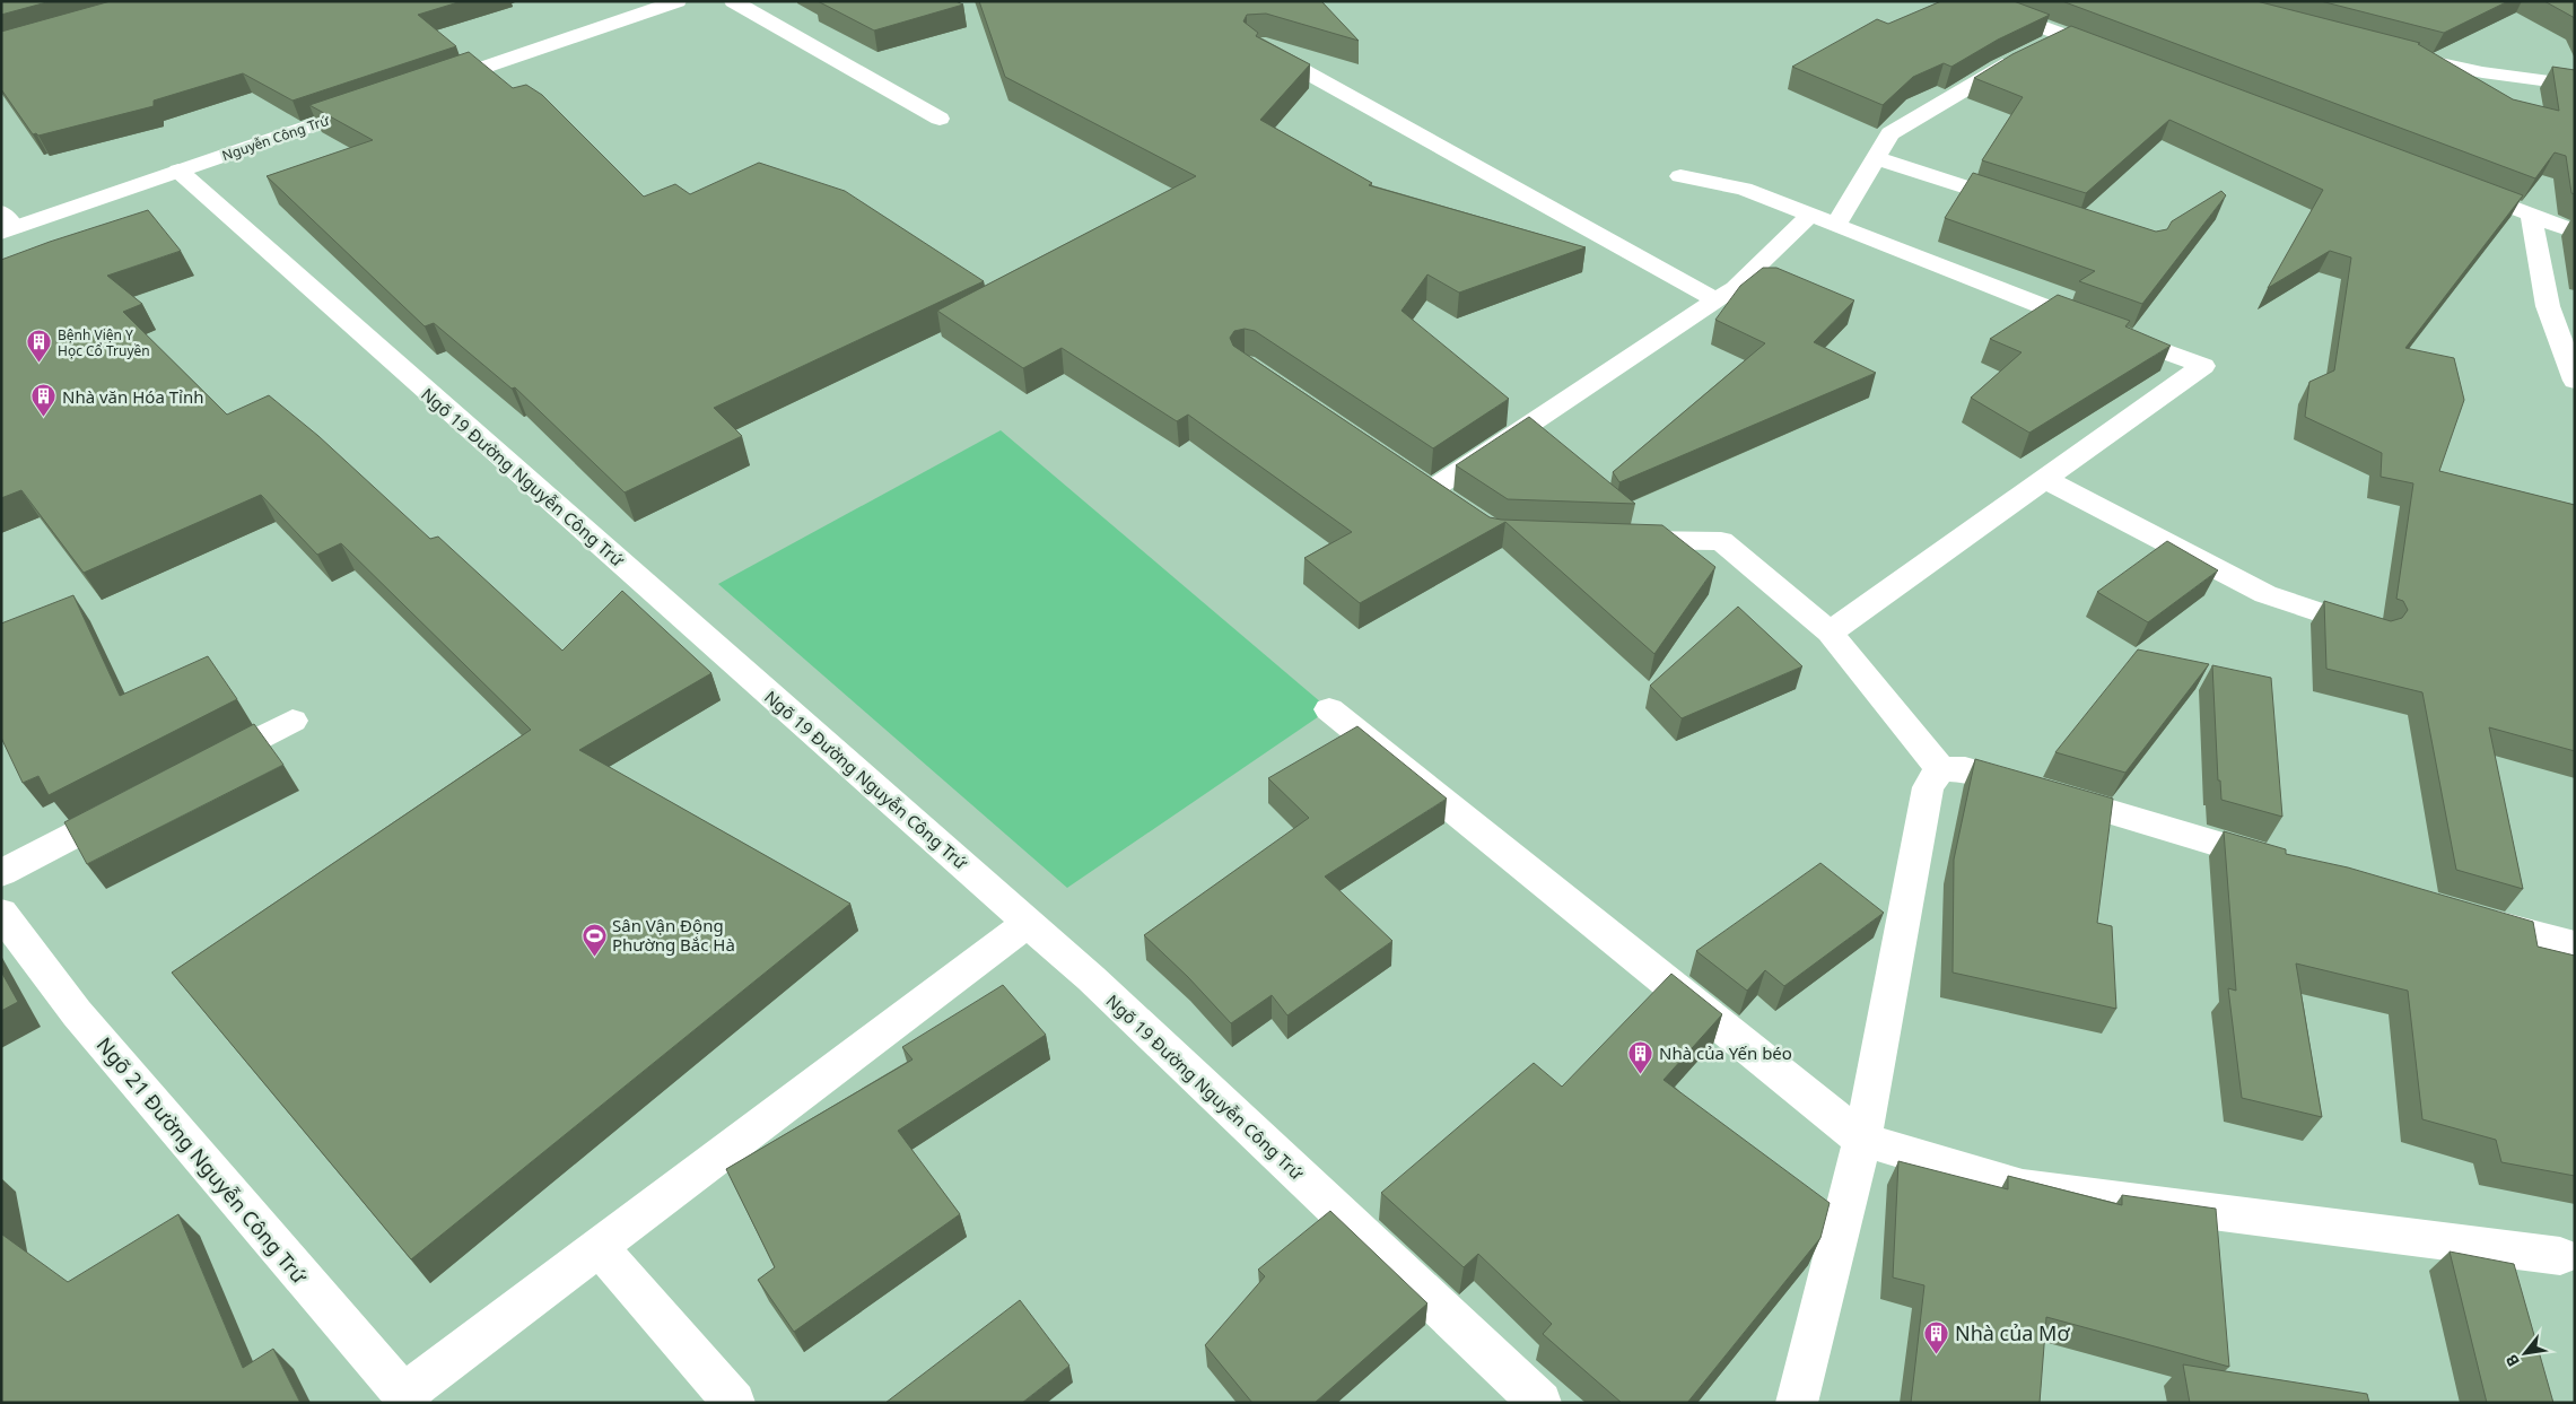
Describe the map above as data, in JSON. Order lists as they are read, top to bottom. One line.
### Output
{"streets":{"street":["Nguyễn Công Trứ","Ngõ 19 Đường Nguyễn Công Trứ","Ngõ 21 Đường Nguyễn Công Trứ"]},"crossings":[["Nguyễn Công Trứ","Ngõ 19 Đường Nguyễn Công Trứ"]],"places":{"building":["Bệnh Viện Y Học Cổ Truyền","Nhà văn Hóa Tỉnh","Nhà của Yến béo","Nhà của Mơ"],"sports":["Sân Vận Động Phường Bắc Hà"]},"north":"bottom left"}
